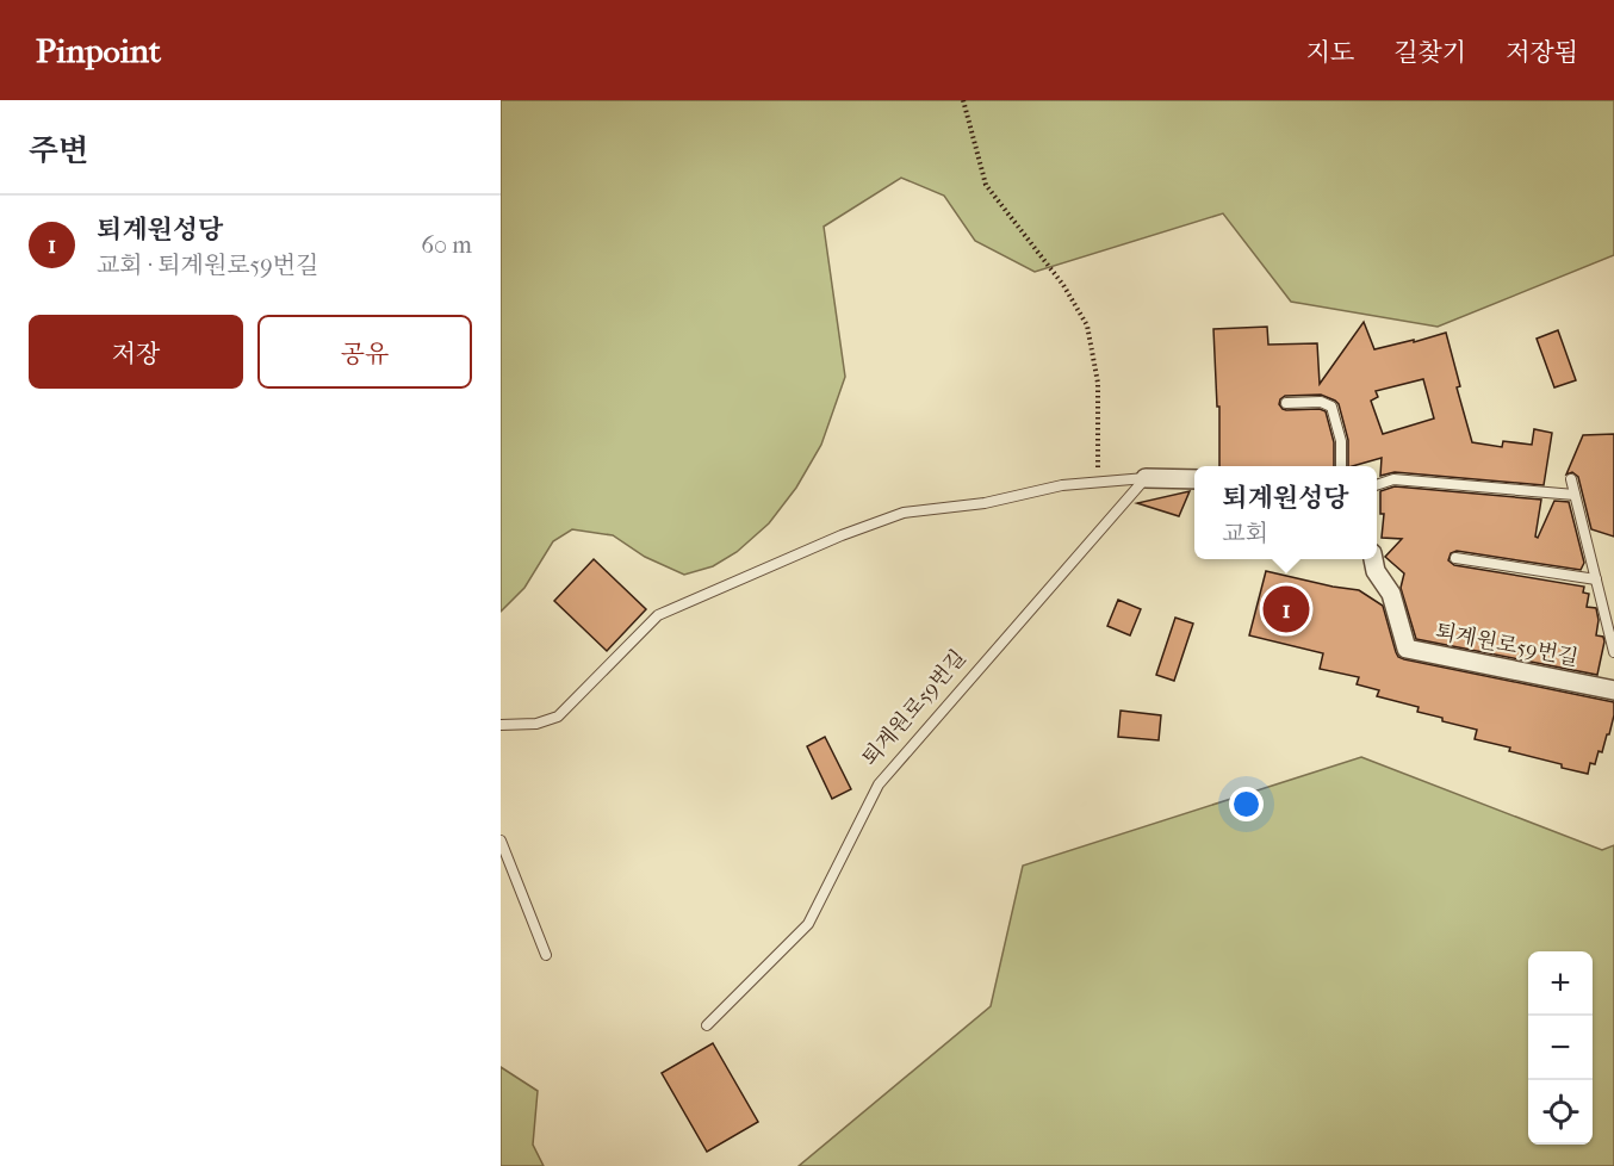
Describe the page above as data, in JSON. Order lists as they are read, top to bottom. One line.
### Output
{"streets":{"street":["퇴계원로59번길"]},"page":{"header":"Pinpoint","nav":["지도","길찾기","저장됨"],"heading":"주변","list":[{"mark":"1","name":"퇴계원성당","note":"교회 · 퇴계원로59번길","value":"60 m"}],"buttons":["저장","공유"],"popup":["퇴계원성당","교회"],"pins":"1","map_buttons":["+","−"]}}
